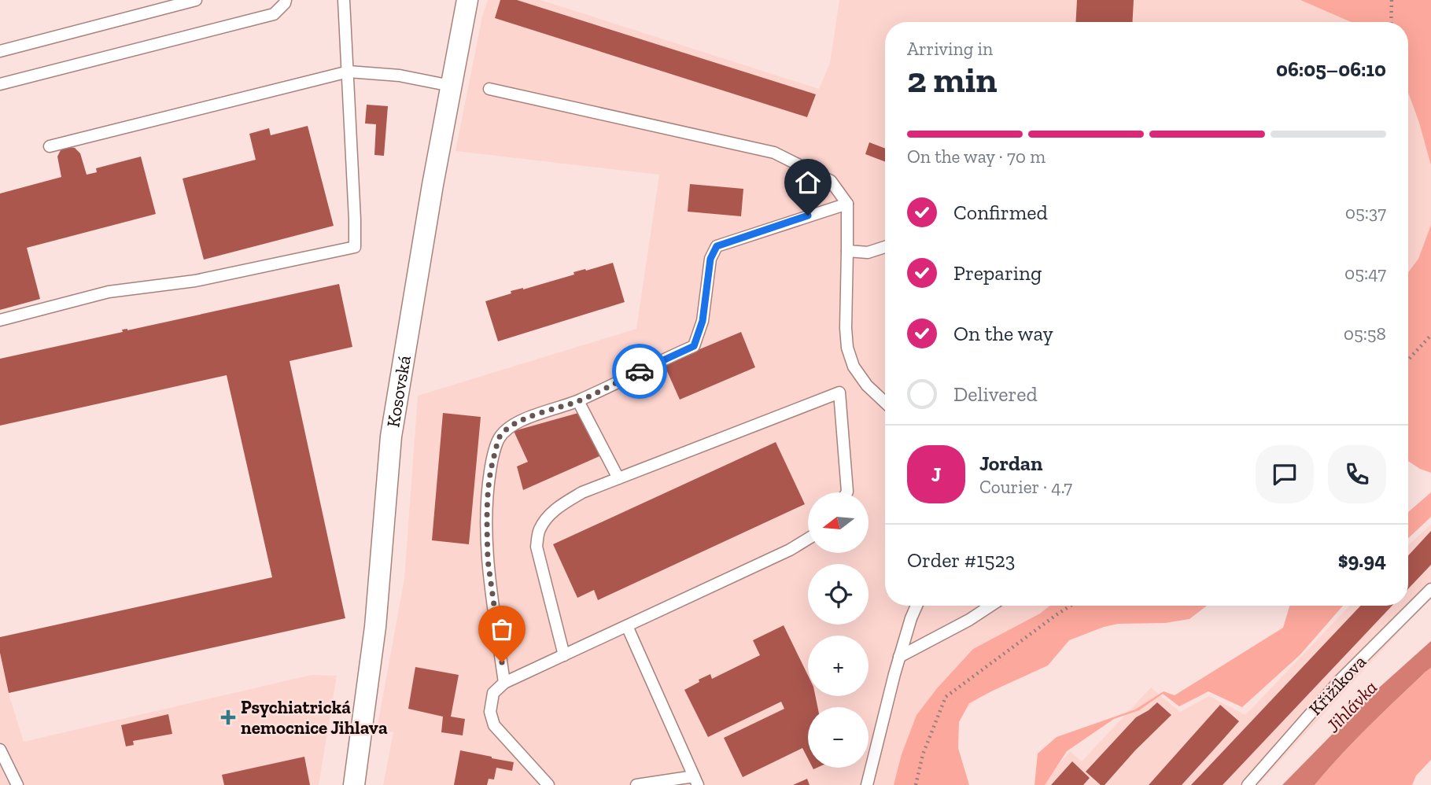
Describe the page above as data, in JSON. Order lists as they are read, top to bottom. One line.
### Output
{"streets":{"street":["Kosovská"],"lane":["Křižíkova"]},"water":["Jihlávka"],"places":{"health":["Psychiatrická nemocnice Jihlava"]},"north":"left","page":{"heading":["2 min","Arriving in","06:05–06:10"],"panel":["Jordan","Courier · 4.7","Order #1523","$9.94"],"bar":"On the way · 70 m","list":[["Confirmed","05:37"],["Preparing","05:47"],["On the way","05:58"],"Delivered"],"round":"J","map_buttons":["+","−"]}}
